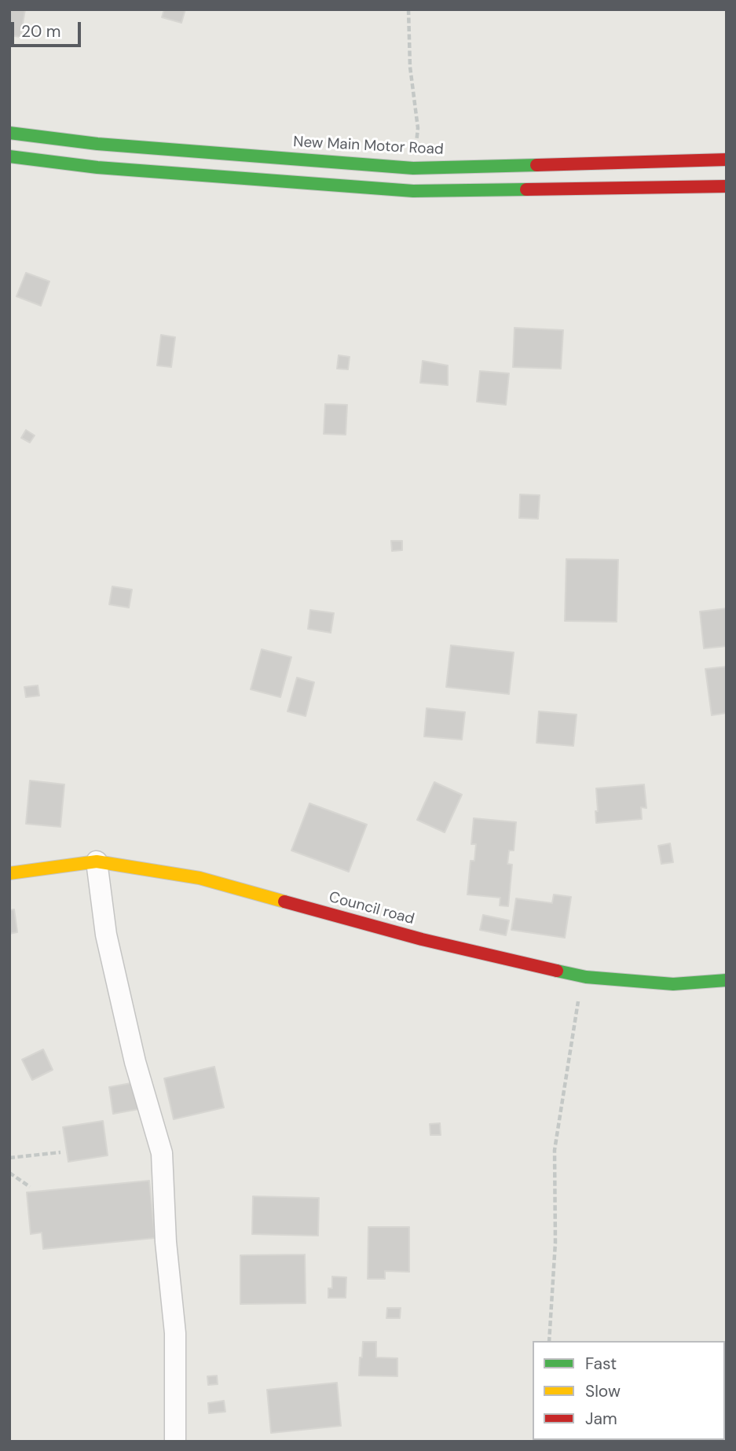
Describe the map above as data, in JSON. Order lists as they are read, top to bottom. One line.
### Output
{"streets":{"main road":["New Main Motor Road","Council road"]},"legend":["Fast","Slow","Jam"],"scale_bar":"20 m"}
